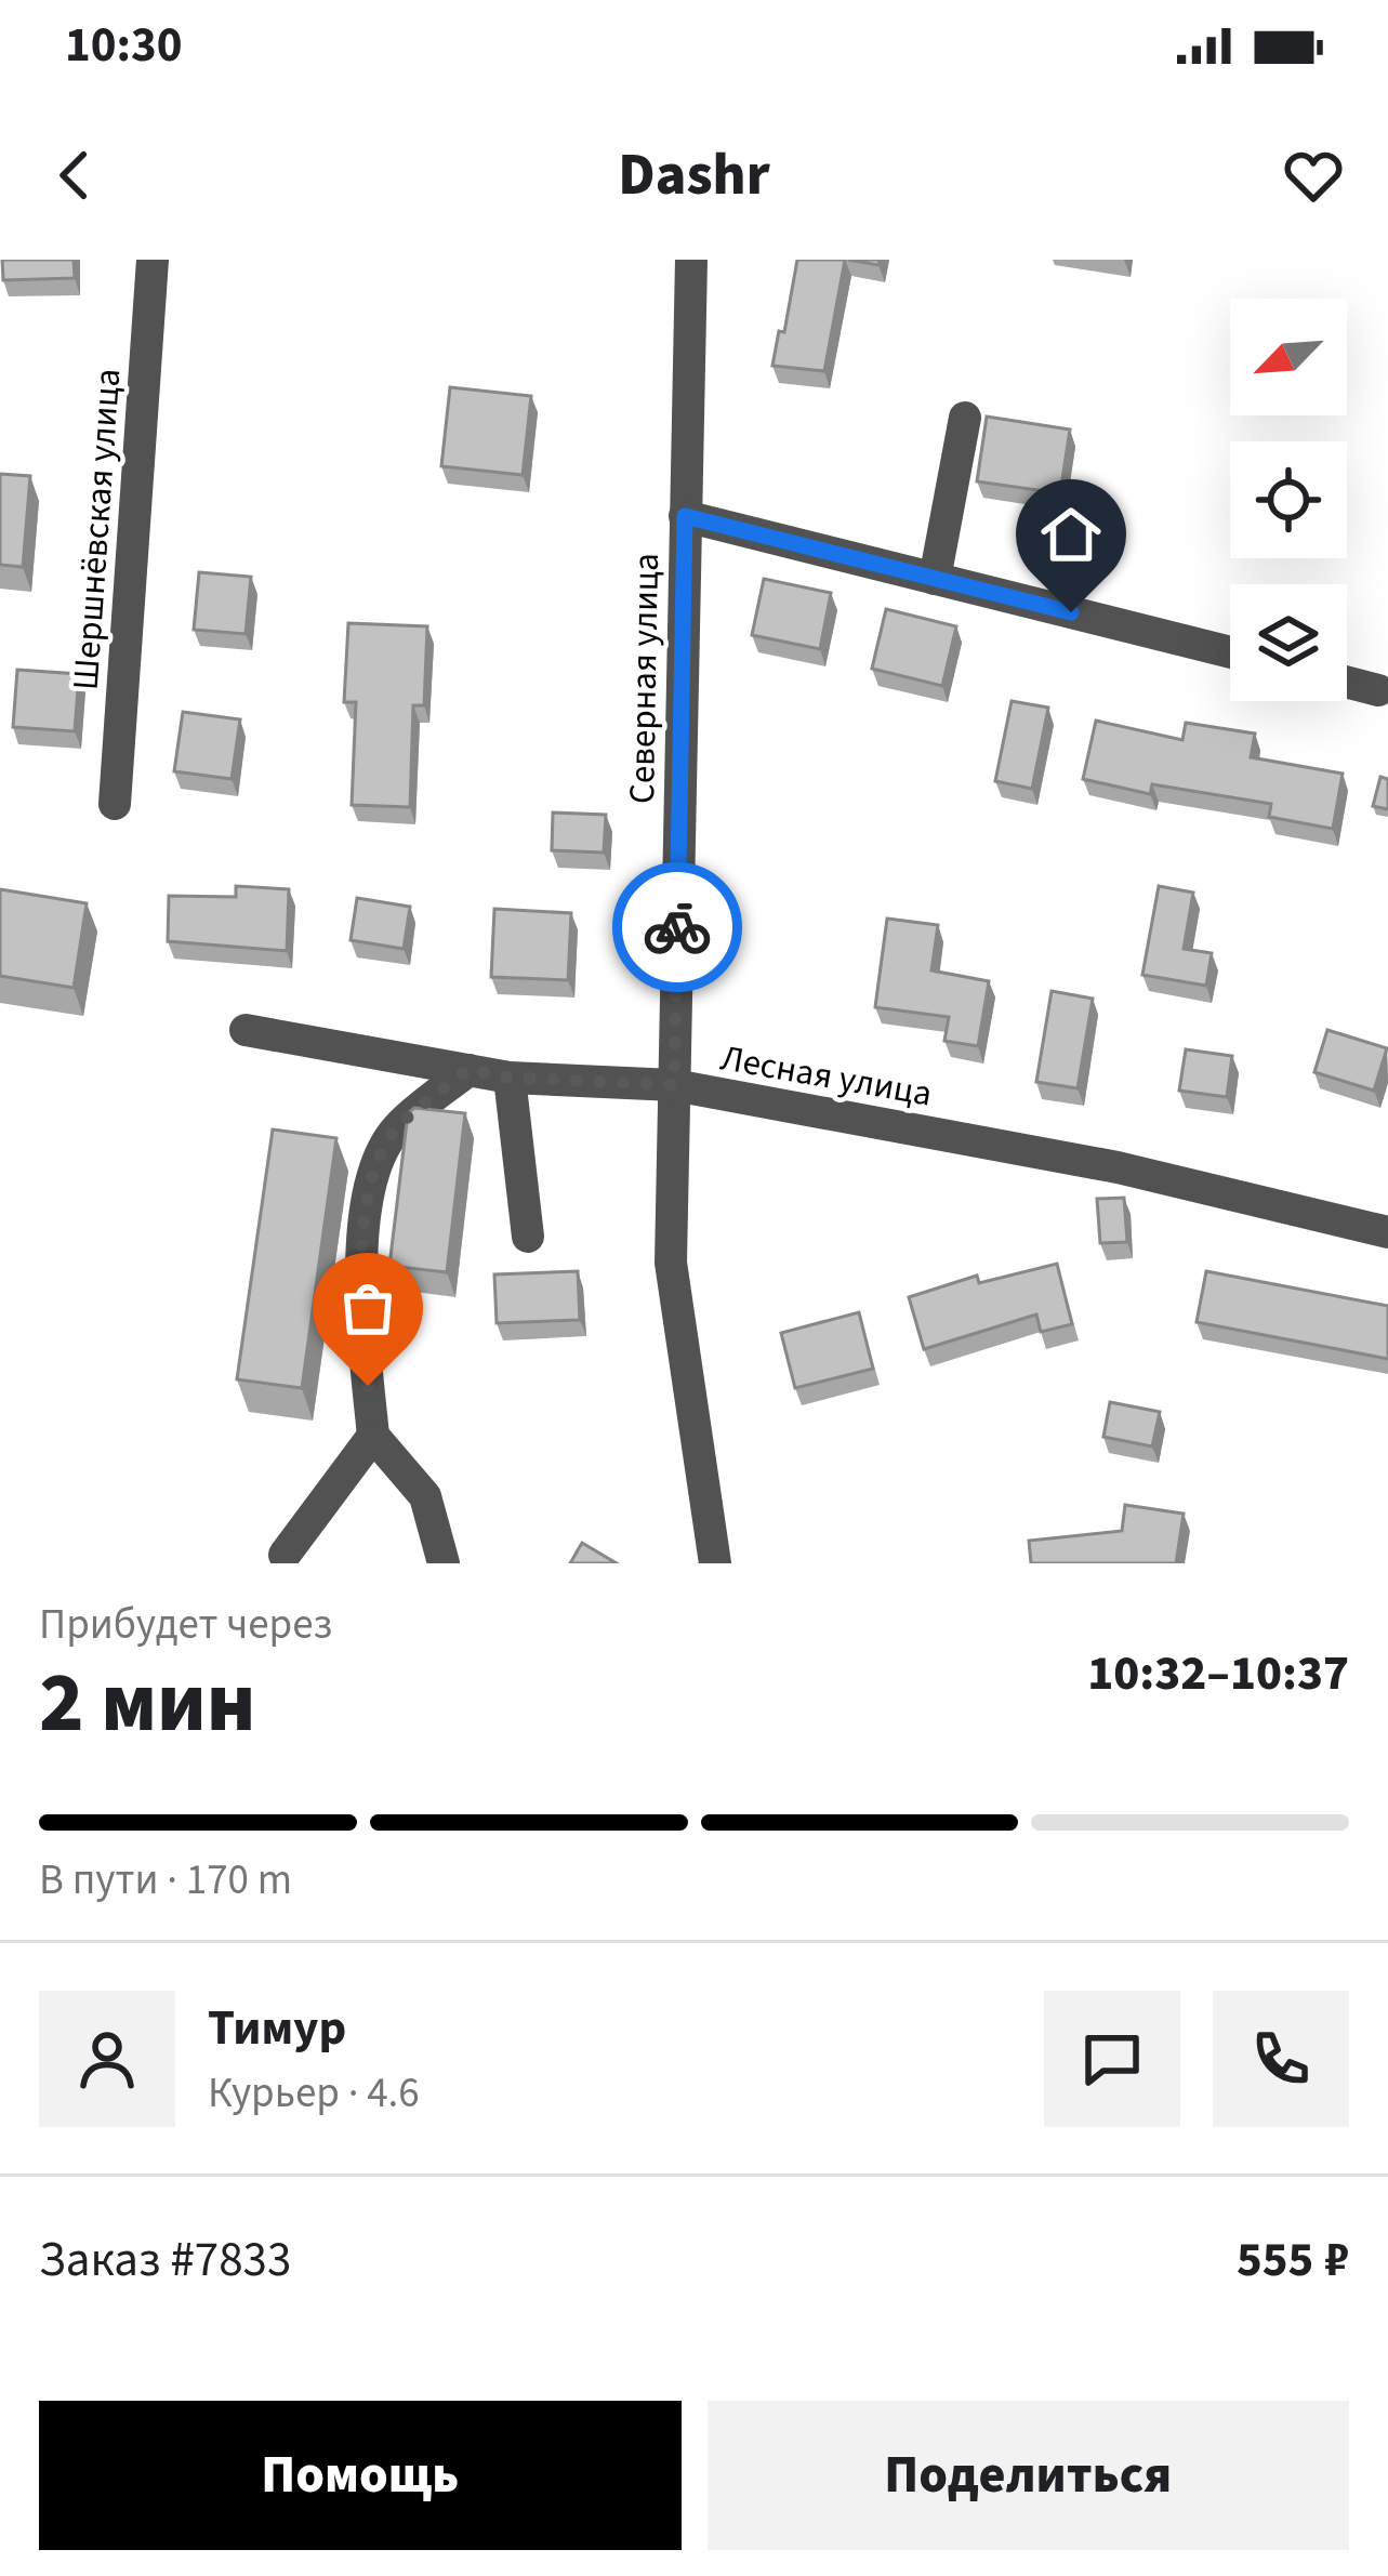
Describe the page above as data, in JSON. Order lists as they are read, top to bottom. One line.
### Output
{"streets":{"street":["Шершнёвская улица","Северная улица","Лесная улица"]},"crossings":[["Северная улица","Лесная улица"]],"north":"bottom left","page":{"status":"10:30","header":"Dashr","heading":["2 мин","Прибудет через","10:32–10:37"],"panel":["Тимур","Курьер · 4.6","Заказ #7833","555 ₽"],"bar":"В пути · 170 m","buttons":["Помощь","Поделиться"]}}
